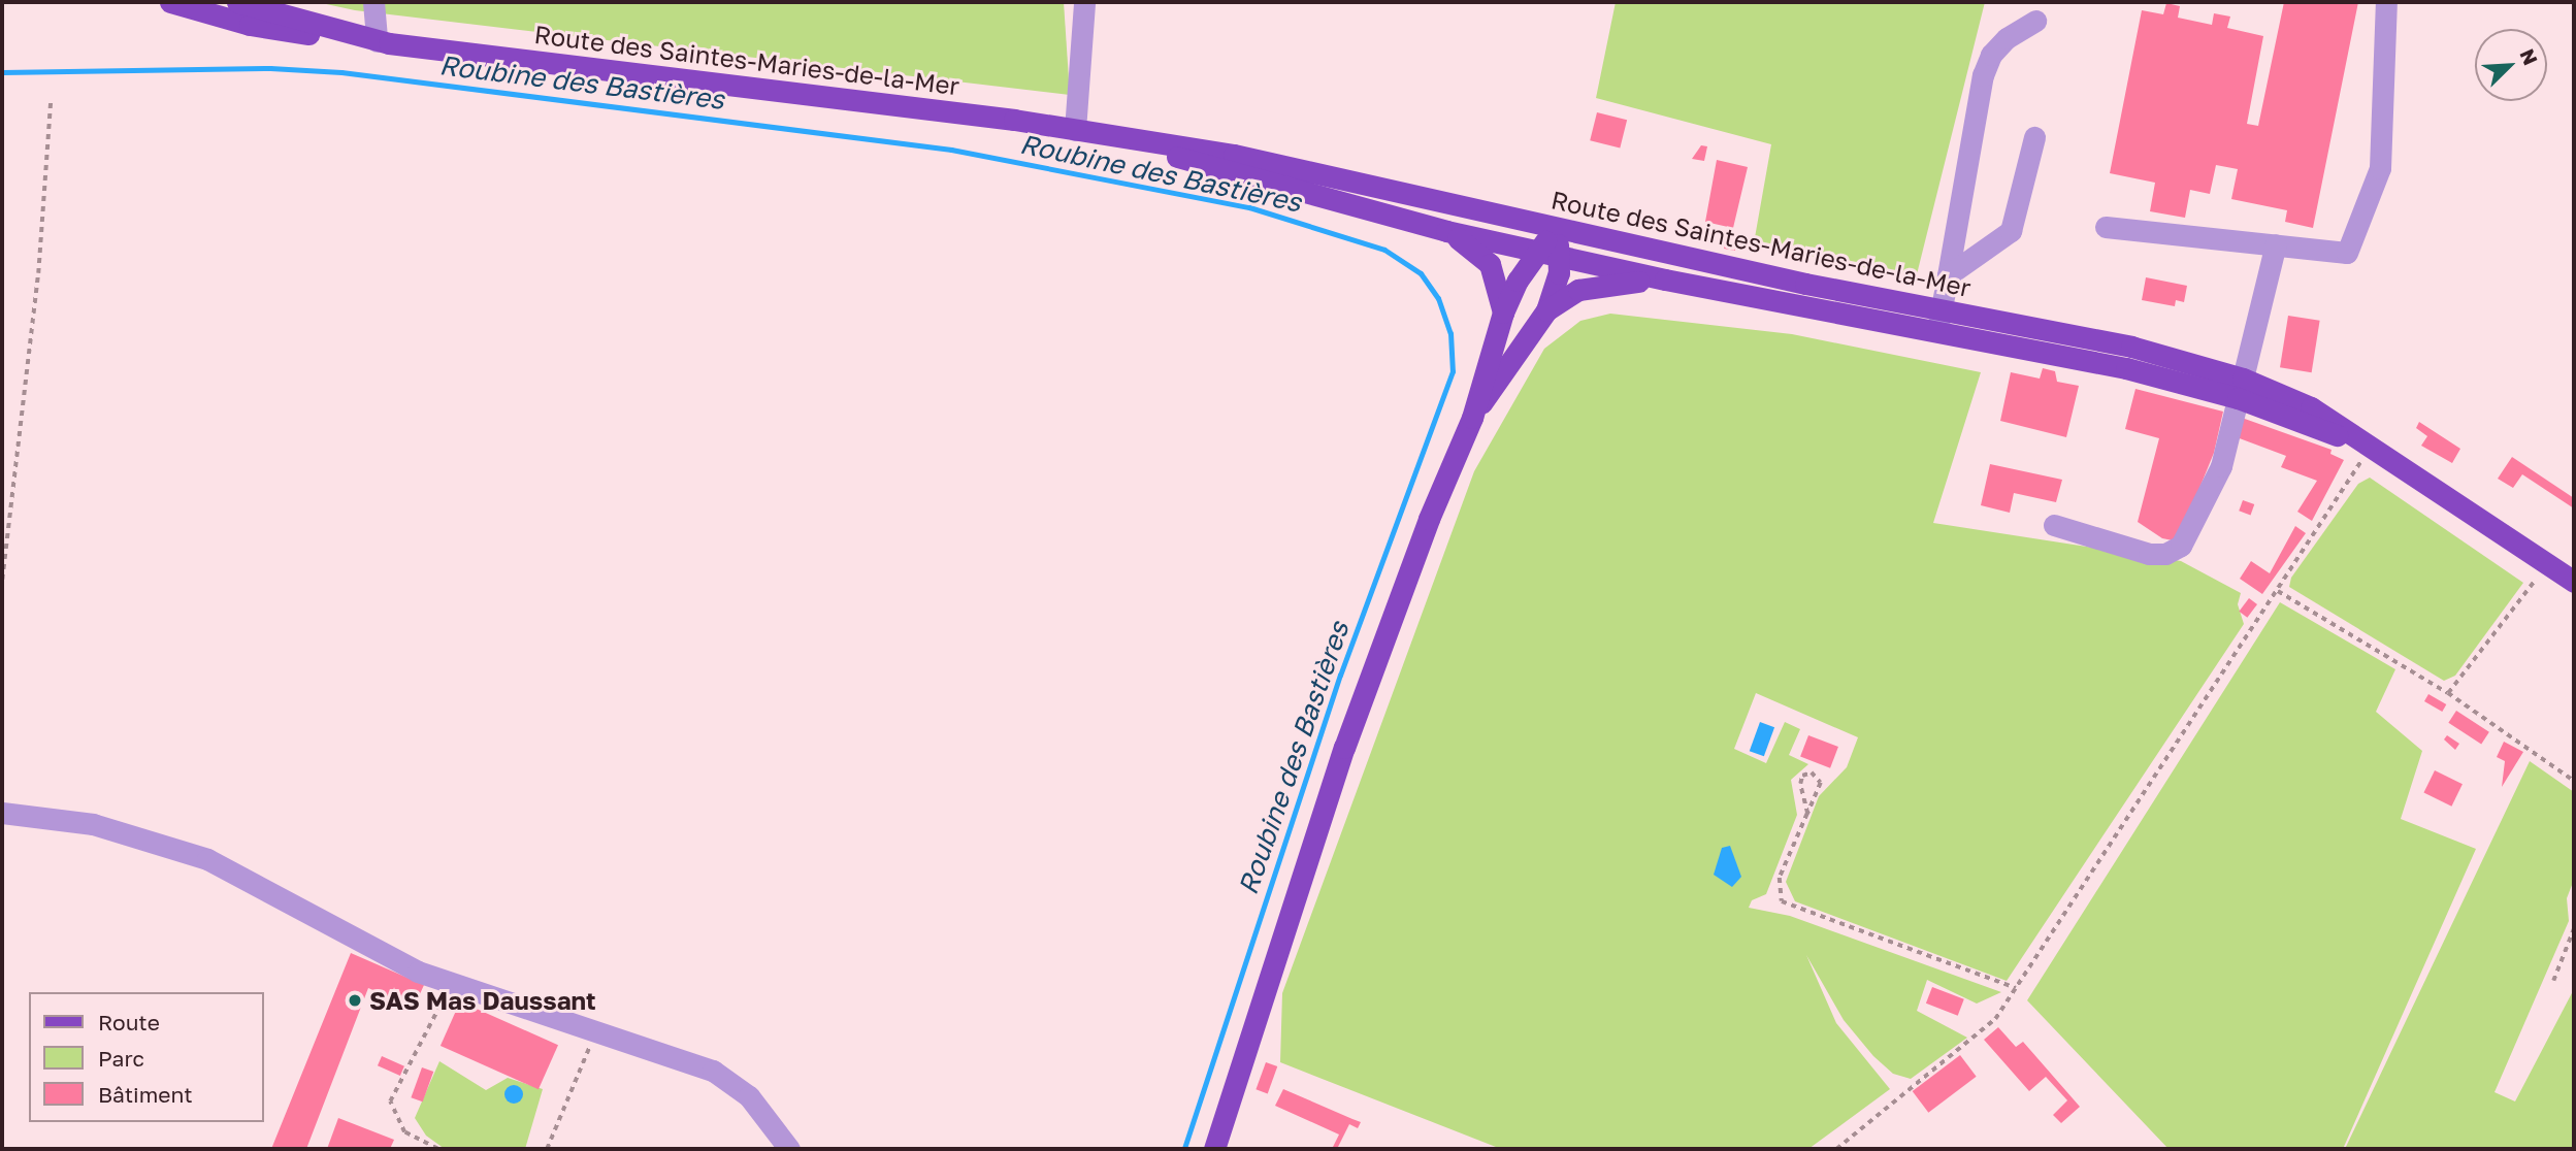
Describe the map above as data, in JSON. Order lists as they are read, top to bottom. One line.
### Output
{"streets":{"main road":["Route des Saintes-Maries-de-la-Mer"]},"water":["Roubine des Bastières"],"places":["SAS Mas Daussant"],"legend":["Route","Parc","Bâtiment"],"north":"top right"}
